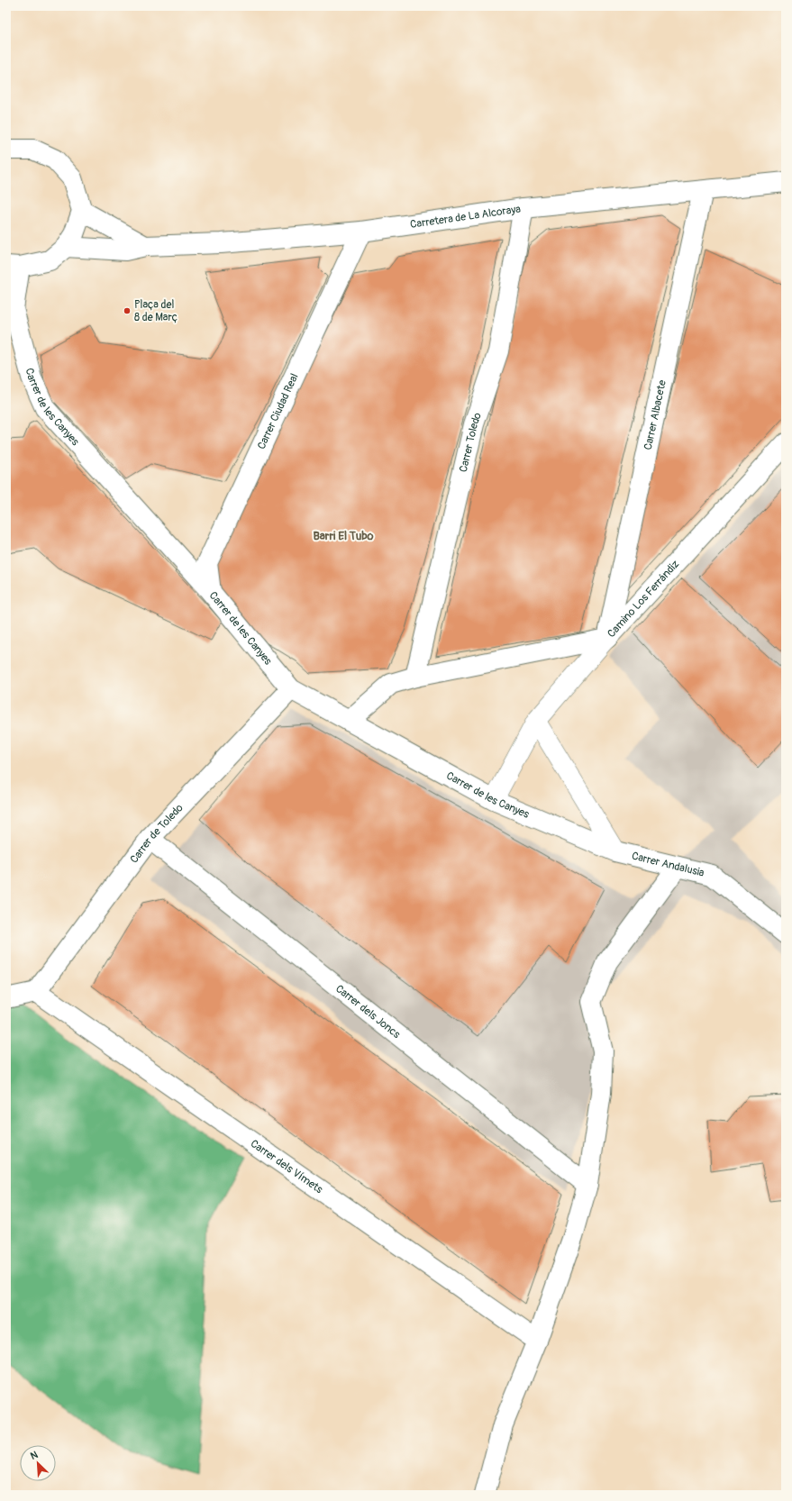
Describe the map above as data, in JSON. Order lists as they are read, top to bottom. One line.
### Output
{"streets":{"street":["Carretera de La Alcoraya","Carrer de les Canyes","Carrer Ciudad Real","Carrer Albacete","Carrer Toledo","Camino Los Ferrándiz","Carrer de Toledo","Carrer Andalusia","Carrer dels Joncs","Carrer dels Vímets"]},"crossings":[["Carretera de La Alcoraya","Carrer Ciudad Real"],["Carretera de La Alcoraya","Carrer Albacete"],["Carretera de La Alcoraya","Carrer Toledo"],["Carrer de les Canyes","Carrer Ciudad Real"],["Carrer de les Canyes","Camino Los Ferrándiz"],["Carrer de les Canyes","Carrer de Toledo"],["Carrer de les Canyes","Carrer Andalusia"],["Carrer Albacete","Camino Los Ferrándiz"],["Carrer Toledo","Camino Los Ferrándiz"],["Carrer de Toledo","Carrer dels Joncs"],["Carrer de Toledo","Carrer dels Vímets"]],"districts":["Barri El Tubo"],"places":["Plaça del 8 de Març"],"north":"top left"}
